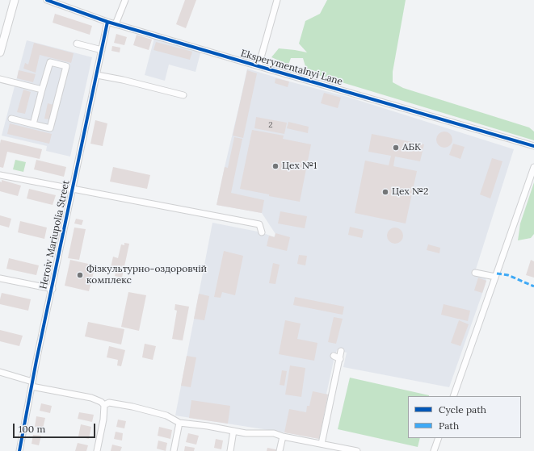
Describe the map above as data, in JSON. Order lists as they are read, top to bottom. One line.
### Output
{"streets":{"street":["Eksperymentalnyi Lane","Heroiv Mariupolia Street"]},"crossings":[["Eksperymentalnyi Lane","Heroiv Mariupolia Street"]],"places":["АБК","Цех №1","Цех №2","Фізкультурно-оздоровчій комплекс"],"house_numbers":["2"],"legend":["Cycle path","Path"],"scale_bar":"100 m"}
